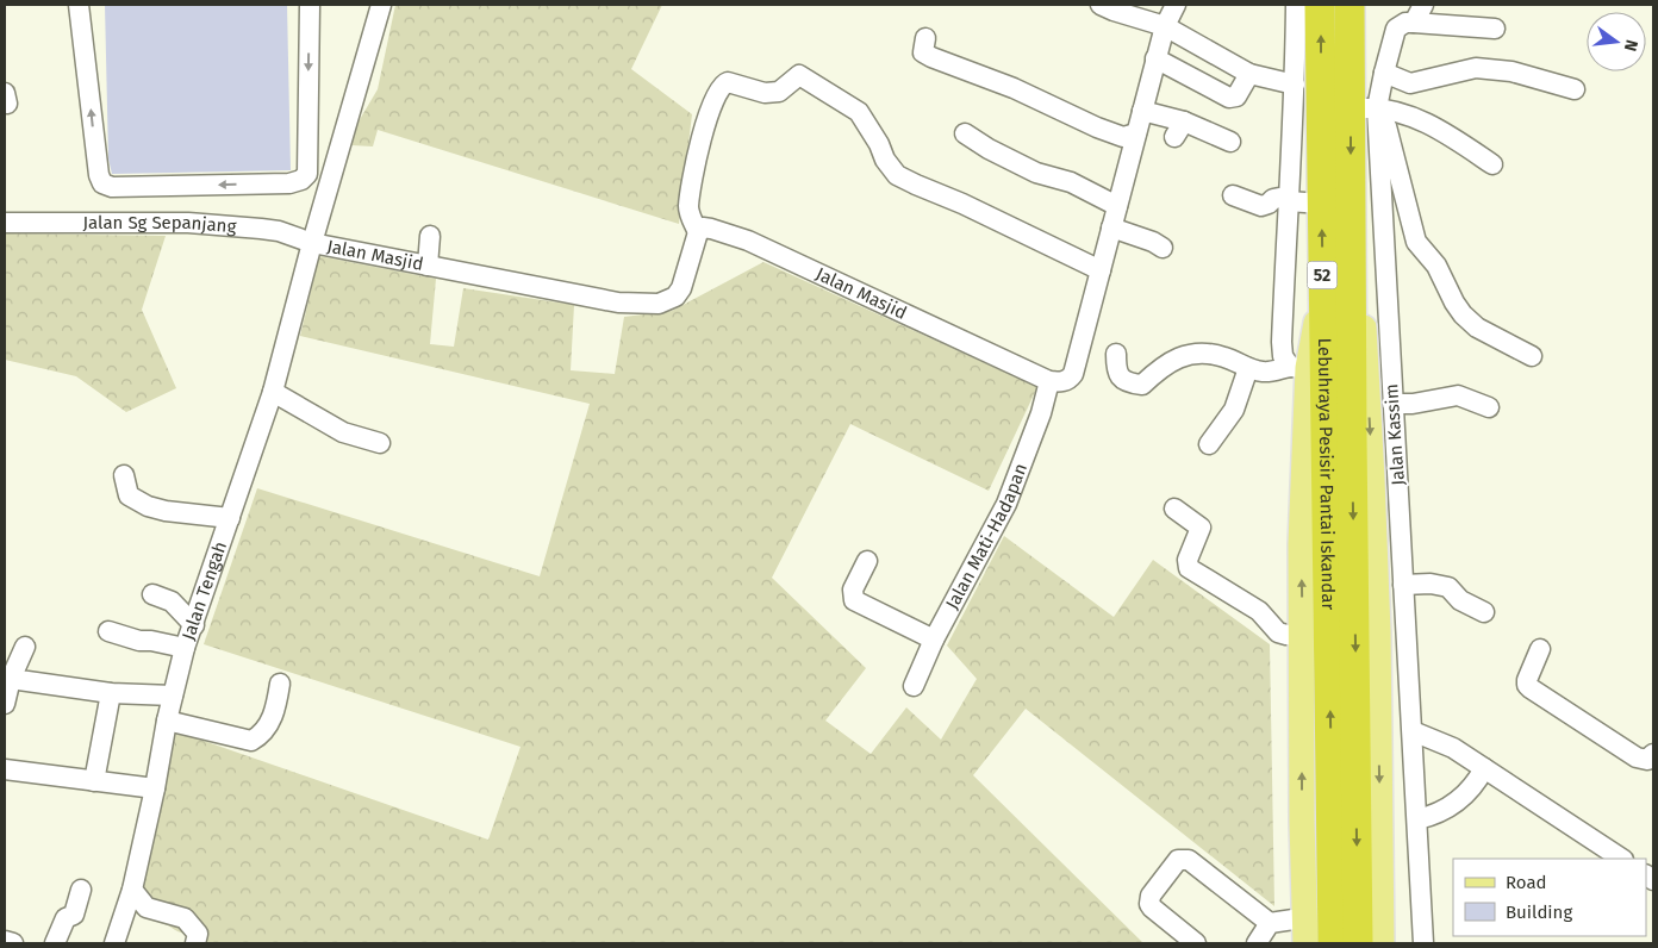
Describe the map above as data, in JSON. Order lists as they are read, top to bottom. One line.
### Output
{"streets":{"highway":["52","Lebuhraya Pesisir Pantai Iskandar"],"street":["Jalan Sg Sepanjang","Jalan Masjid","Jalan Kassim","Jalan Mati-Hadapan","Jalan Tengah"]},"crossings":[["Jalan Sg Sepanjang","Jalan Masjid"],["Jalan Sg Sepanjang","Jalan Tengah"],["Jalan Masjid","Jalan Mati-Hadapan"],["Jalan Masjid","Jalan Tengah"],["Jalan Kassim","Lebuhraya Pesisir Pantai Iskandar"]],"legend":["Road","Building"],"north":"right"}
